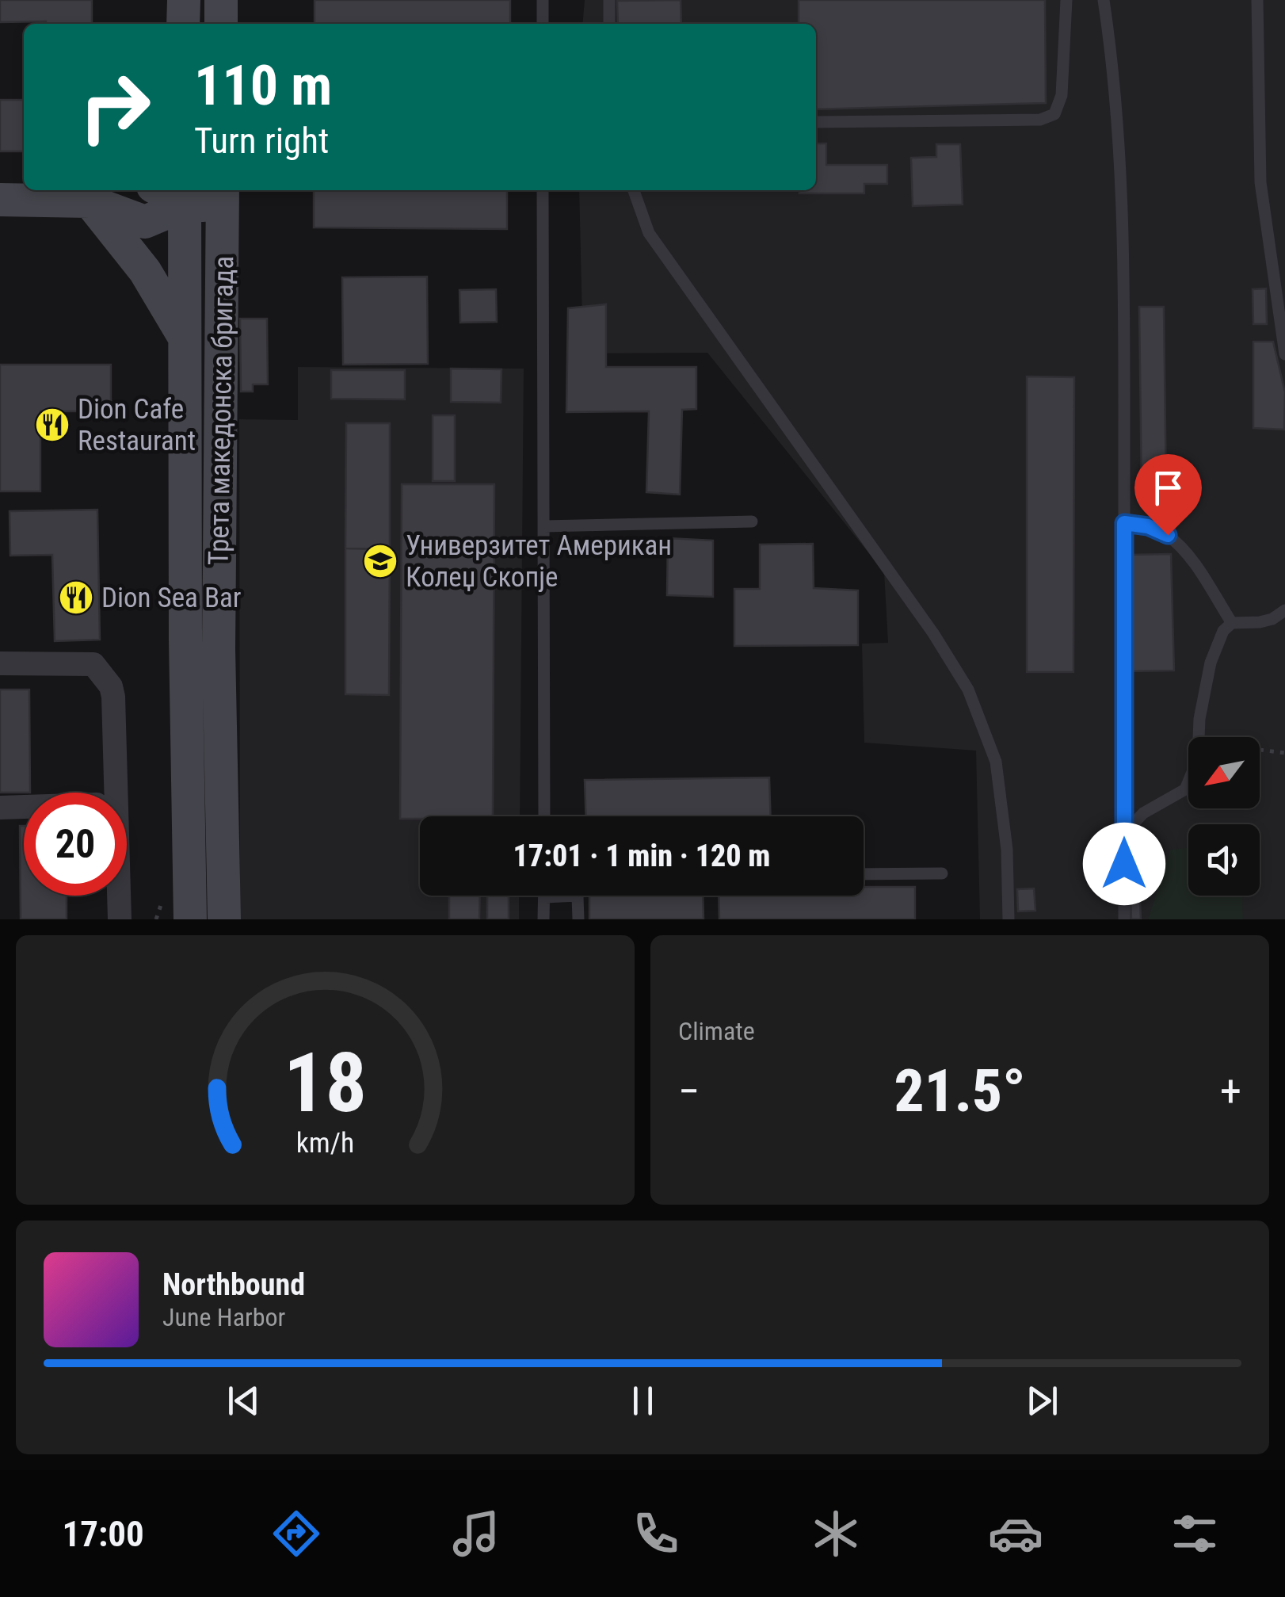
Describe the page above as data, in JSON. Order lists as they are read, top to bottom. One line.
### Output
{"streets":{"street":["Трета македонска бригада"]},"places":{"restaurant":["Dion Cafe Restaurant","Dion Sea Bar"],"school or university":["Универзитет Американ Колеџ Скопје"]},"north":"bottom left","page":{"turn":["110 m","Turn right"],"limit":"20","trip":"17:01 · 1 min · 120 m","tile":"Climate","heat":["−","21.5°","+"],"song":["Northbound","June Harbor"],"tabs":"17:00","gauge":["18","km/h"]}}
